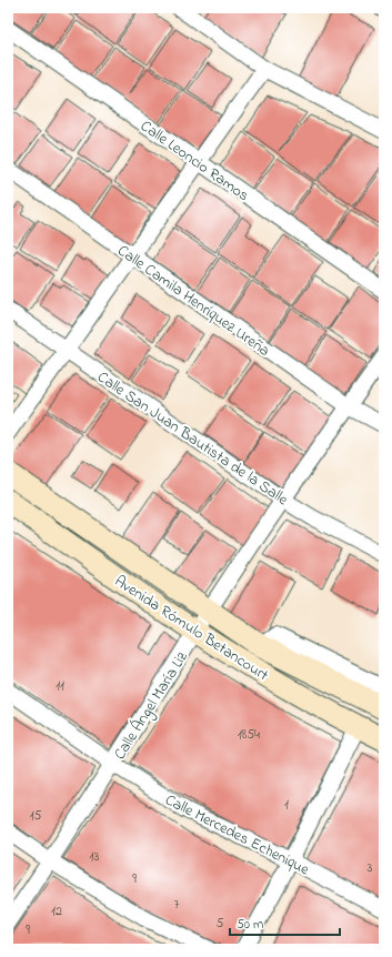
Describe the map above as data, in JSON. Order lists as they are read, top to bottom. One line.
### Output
{"streets":{"main road":["Avenida Rómulo Betancourt"],"street":["Calle Leoncio Ramos","Calle Camila Henríquez Ureña","Calle San Juan Bautista de la Salle","Calle Ángel María Liz","Calle Mercedes Echenique"]},"crossings":[["Calle Camila Henríquez Ureña","Calle Ángel María Liz"],["Calle San Juan Bautista de la Salle","Calle Ángel María Liz"],["Avenida Rómulo Betancourt","Calle Ángel María Liz"],["Calle Ángel María Liz","Calle Mercedes Echenique"]],"house_numbers":["11","1854","1","15","13","3","9","7","12","5","9"],"scale_bar":"50 m"}
